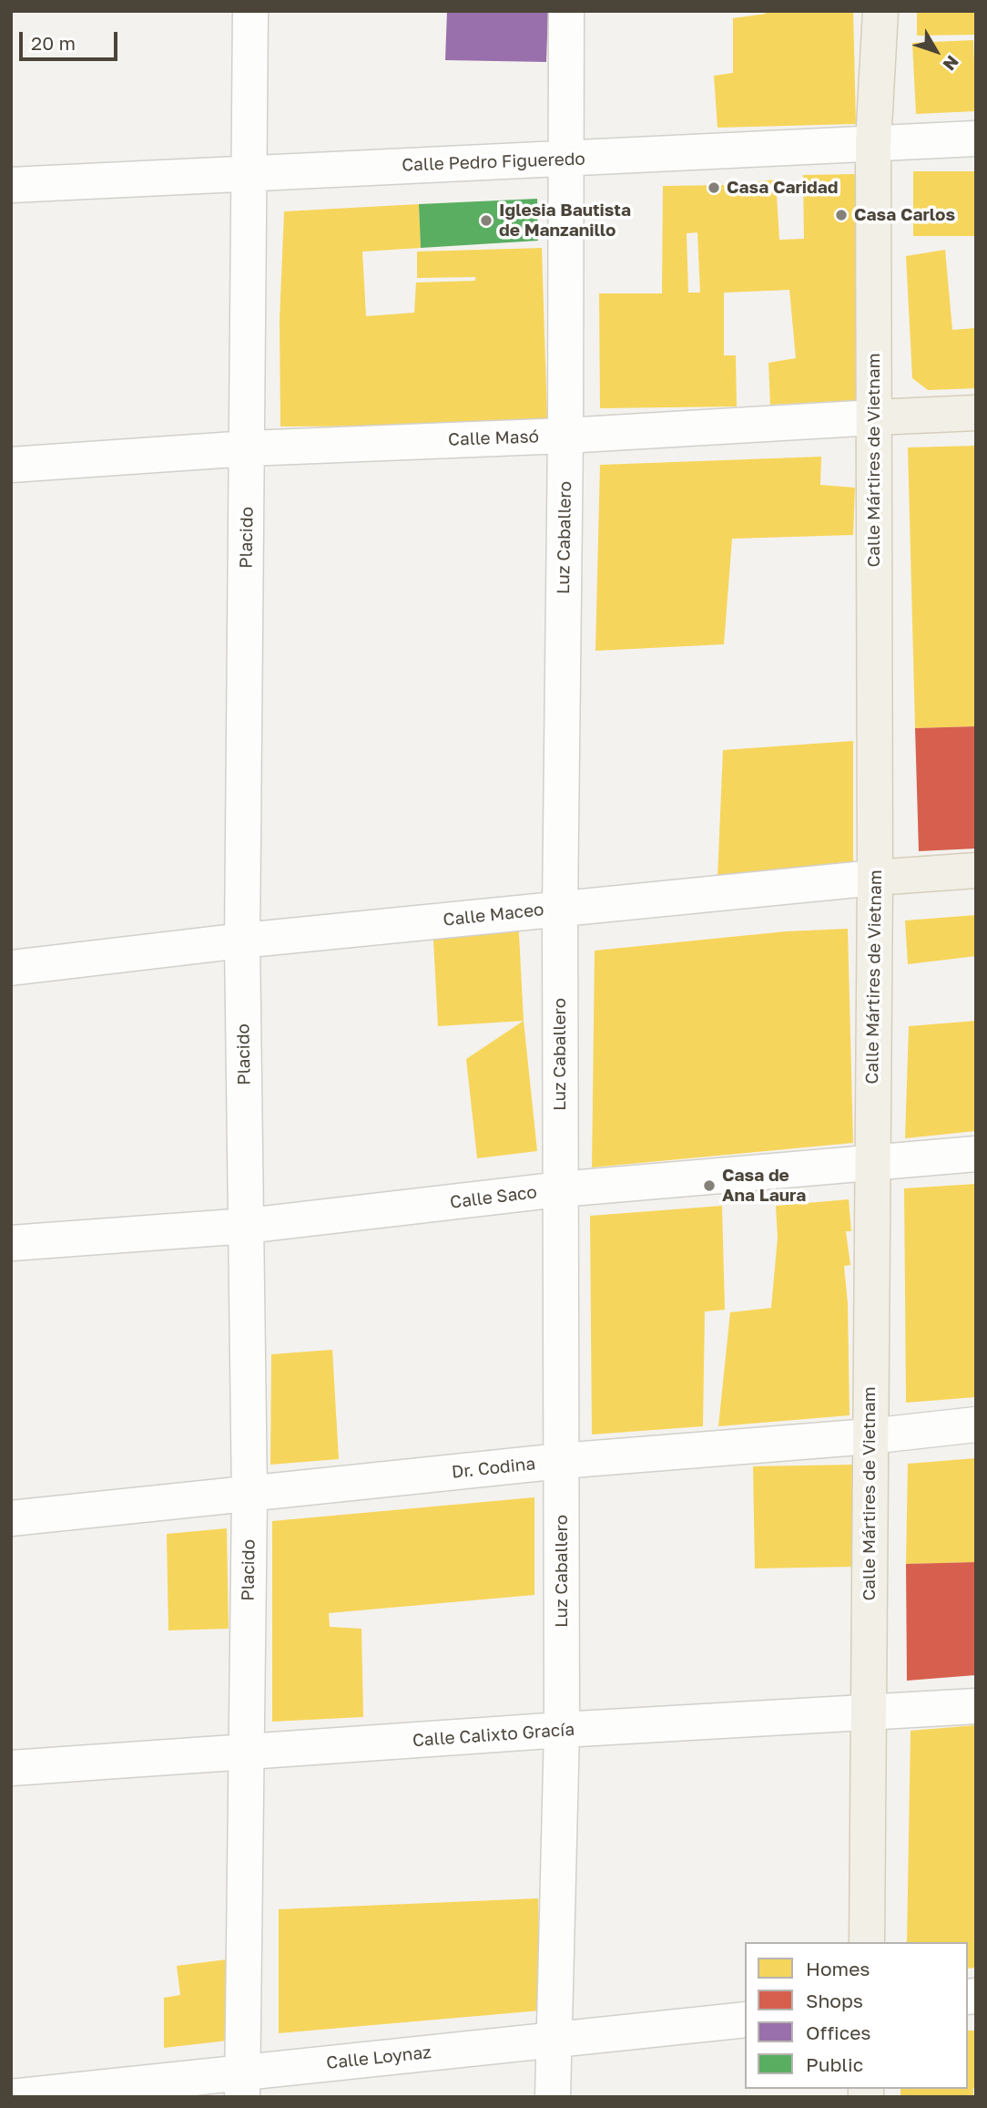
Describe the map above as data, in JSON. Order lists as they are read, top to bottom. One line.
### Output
{"streets":{"main road":["Calle Masó","Calle Mártires de Vietnam","Calle Maceo"],"street":["Calle Pedro Figueredo","Placido","Luz Caballero","Calle Saco","Dr. Codina","Calle Calixto Gracía","Calle Loynaz"]},"crossings":[["Calle Pedro Figueredo","Calle Mártires de Vietnam"],["Calle Pedro Figueredo","Placido"],["Calle Pedro Figueredo","Luz Caballero"],["Calle Masó","Calle Mártires de Vietnam"],["Calle Masó","Placido"],["Calle Masó","Luz Caballero"],["Calle Mártires de Vietnam","Calle Maceo"],["Calle Mártires de Vietnam","Calle Saco"],["Calle Mártires de Vietnam","Dr. Codina"],["Calle Mártires de Vietnam","Calle Calixto Gracía"],["Placido","Calle Maceo"],["Placido","Calle Saco"],["Placido","Dr. Codina"],["Placido","Calle Calixto Gracía"],["Placido","Calle Loynaz"],["Luz Caballero","Calle Maceo"],["Luz Caballero","Calle Saco"],["Luz Caballero","Dr. Codina"],["Luz Caballero","Calle Calixto Gracía"],["Luz Caballero","Calle Loynaz"]],"places":["Casa Caridad","Casa Carlos","Iglesia Bautista de Manzanillo","Casa de Ana Laura"],"legend":["Homes","Shops","Offices","Public"],"scale_bar":"20 m","north":"bottom right"}
